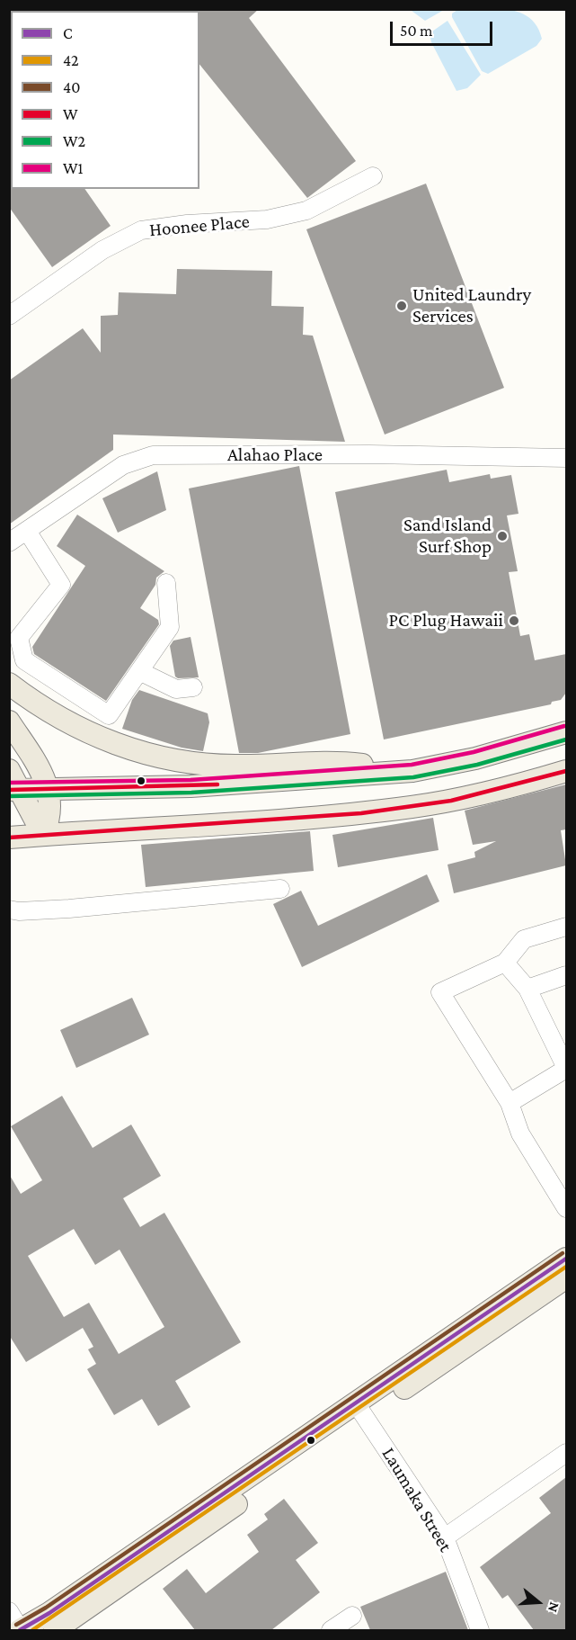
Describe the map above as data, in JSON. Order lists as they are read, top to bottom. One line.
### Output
{"streets":{"street":["Hoonee Place","Alahao Place","Laumaka Street"]},"places":["United Laundry Services","Sand Island Surf Shop","PC Plug Hawaii"],"lines":["transit line W1","transit line W2","transit line W","transit line 40","transit line C","transit line 42"],"legend":["C","42","40","W","W2","W1"],"scale_bar":"50 m","north":"right"}
